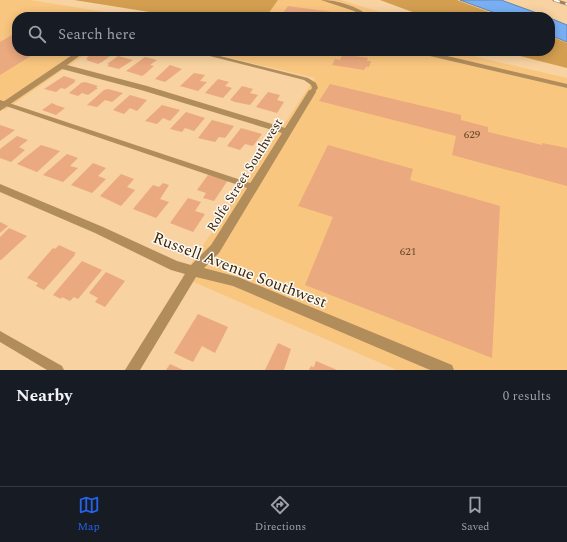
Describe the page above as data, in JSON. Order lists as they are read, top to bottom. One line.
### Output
{"streets":{"street":["Rolfe Street Southwest","Russell Avenue Southwest"]},"crossings":[["Rolfe Street Southwest","Russell Avenue Southwest"]],"house_numbers":["629","621"],"page":{"search":"Search here","heading":["Nearby","0 results"],"nav":["Map","Directions","Saved"]}}
